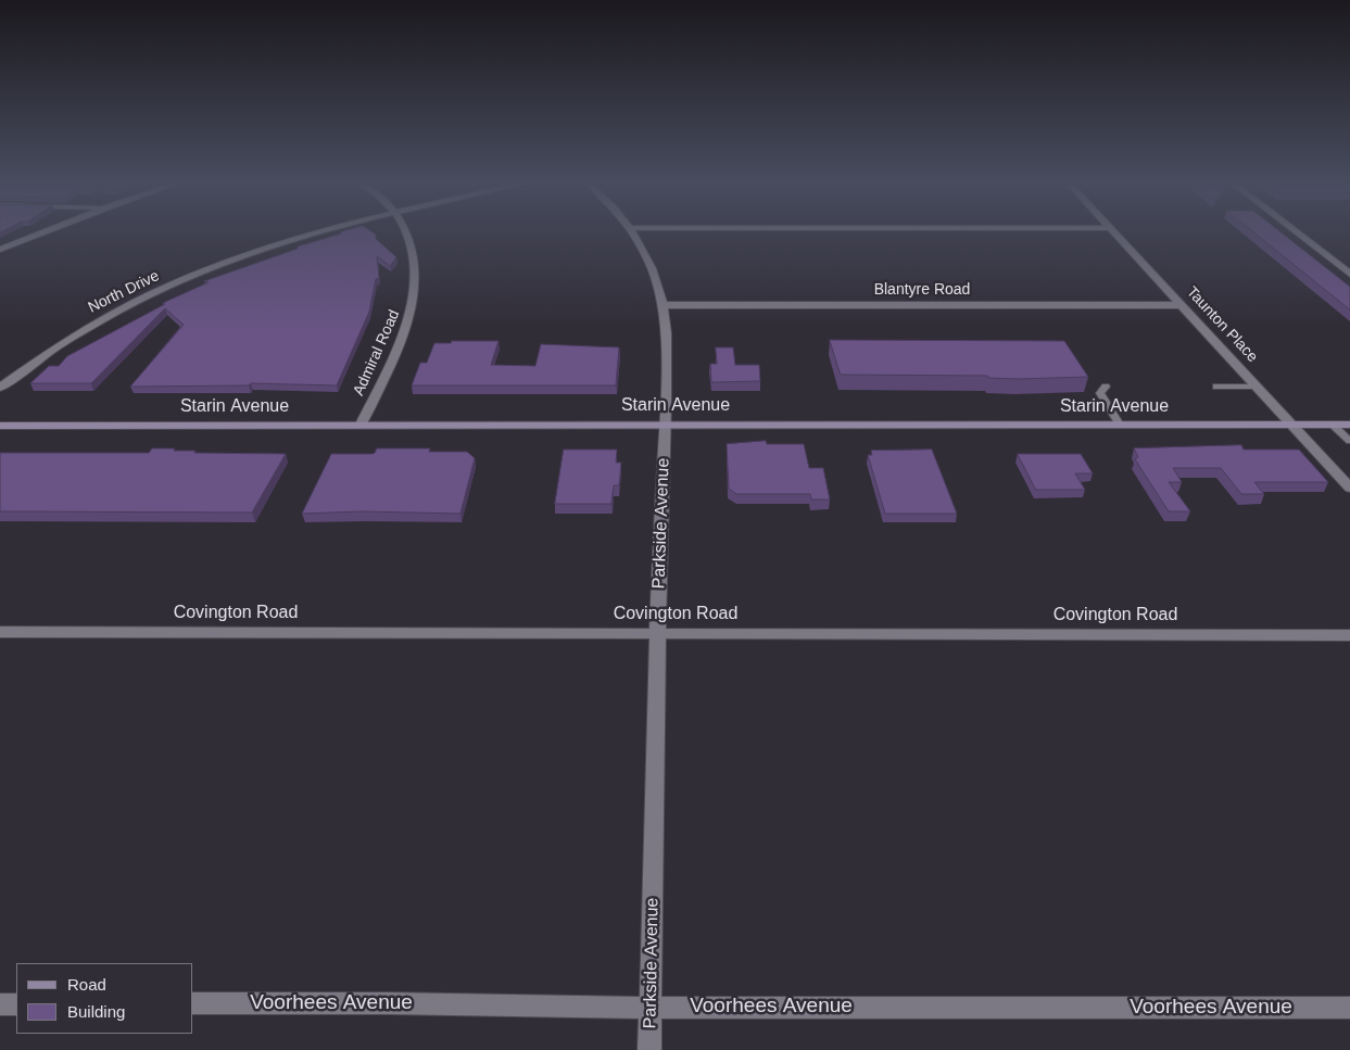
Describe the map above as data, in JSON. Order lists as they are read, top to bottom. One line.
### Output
{"streets":{"street":["Blantyre Road","North Drive","Taunton Place","Admiral Road","Starin Avenue","Parkside Avenue","Covington Road","Voorhees Avenue"]},"crossings":[["Blantyre Road","Taunton Place"],["Blantyre Road","Parkside Avenue"],["Taunton Place","Starin Avenue"],["Admiral Road","Starin Avenue"],["Starin Avenue","Parkside Avenue"],["Parkside Avenue","Covington Road"],["Parkside Avenue","Voorhees Avenue"]],"legend":["Road","Building"]}
